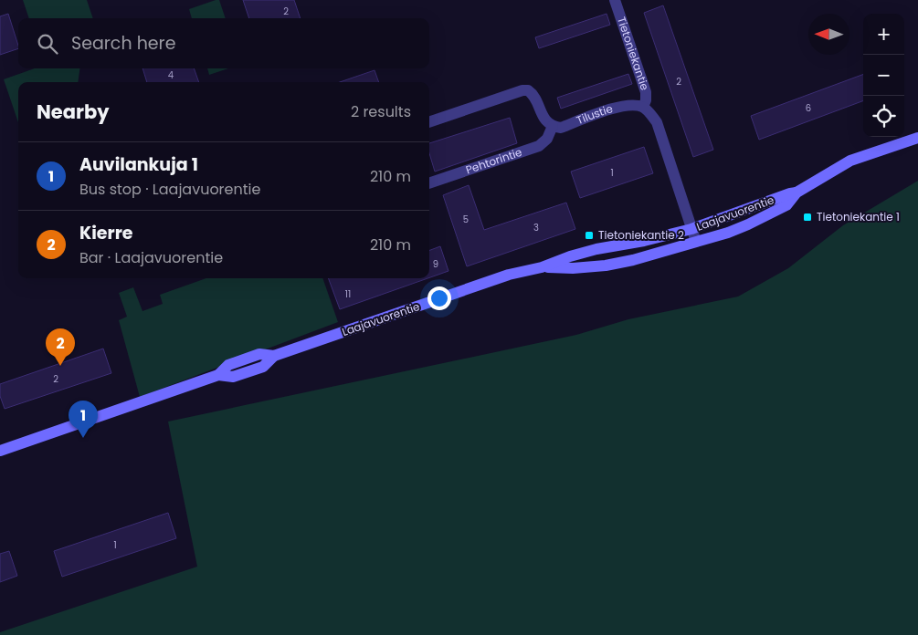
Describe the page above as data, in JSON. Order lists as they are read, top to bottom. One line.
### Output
{"streets":{"main road":["Laajavuorentie"],"street":["Tietoniekantie","Tilustie","Pehtorintie"]},"crossings":[["Tietoniekantie","Tilustie"],["Tilustie","Pehtorintie"]],"places":{"transit":["Tietoniekantie 1","Tietoniekantie 2"]},"house_numbers":["2","4","2","6","1","5","3","9","11","2","1"],"north":"left","page":{"map_buttons":["+","−"],"search":"Search here","heading":["Nearby","2 results"],"list":[{"mark":"1","name":"Auvilankuja 1","note":"Bus stop · Laajavuorentie","value":"210 m"},{"mark":"2","name":"Kierre","note":"Bar · Laajavuorentie","value":"210 m"}],"pins":["2","1"]}}
